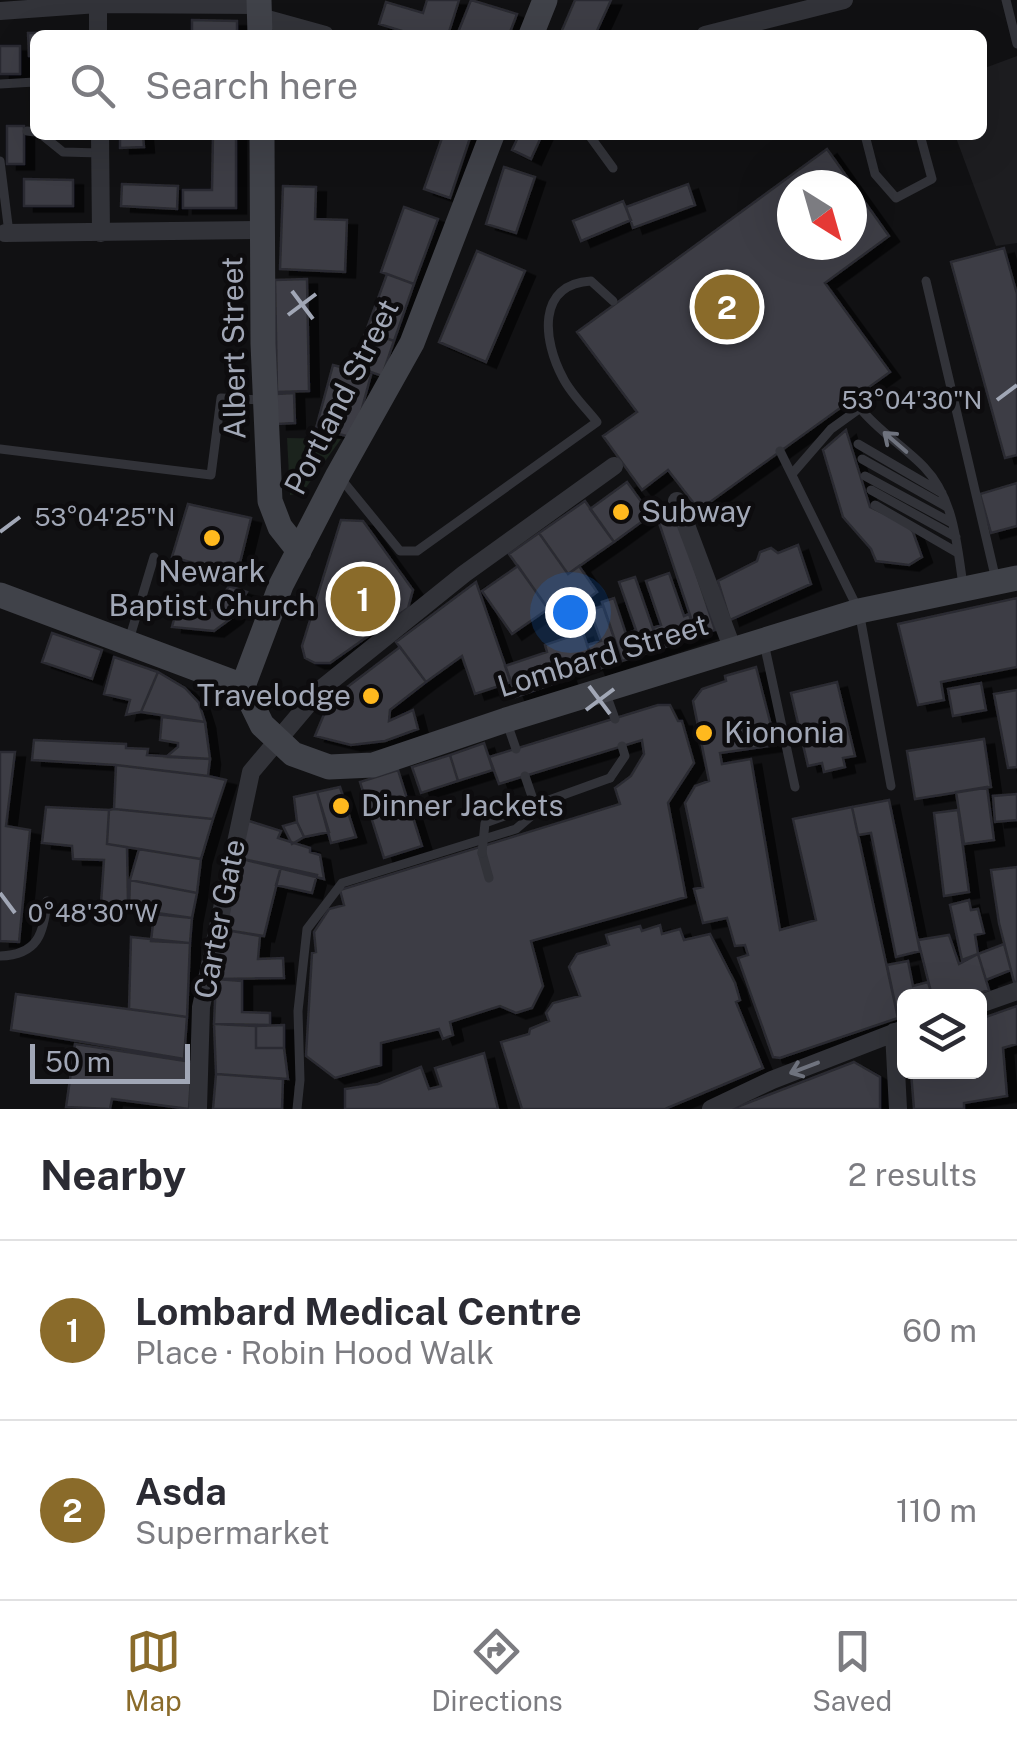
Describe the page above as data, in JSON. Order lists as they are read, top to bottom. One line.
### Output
{"streets":{"main road":["Albert Street","Portland Street","Lombard Street"],"street":["Carter Gate"]},"crossings":[["Albert Street","Portland Street"],["Portland Street","Lombard Street"],["Lombard Street","Carter Gate"]],"places":["Subway","Newark Baptist Church","Travelodge","Kiononia","Dinner Jackets"],"scale_bar":"50 m","north":"bottom right","page":{"search":"Search here","pins":["2","1"],"scale":"50 m","heading":["Nearby","2 results"],"list":[{"mark":"1","name":"Lombard Medical Centre","note":"Place · Robin Hood Walk","value":"60 m"},{"mark":"2","name":"Asda","note":"Supermarket","value":"110 m"}],"nav":["Map","Directions","Saved"]},"coordinates":["53°04'30\"N","53°04'25\"N","0°48'30\"W"]}
